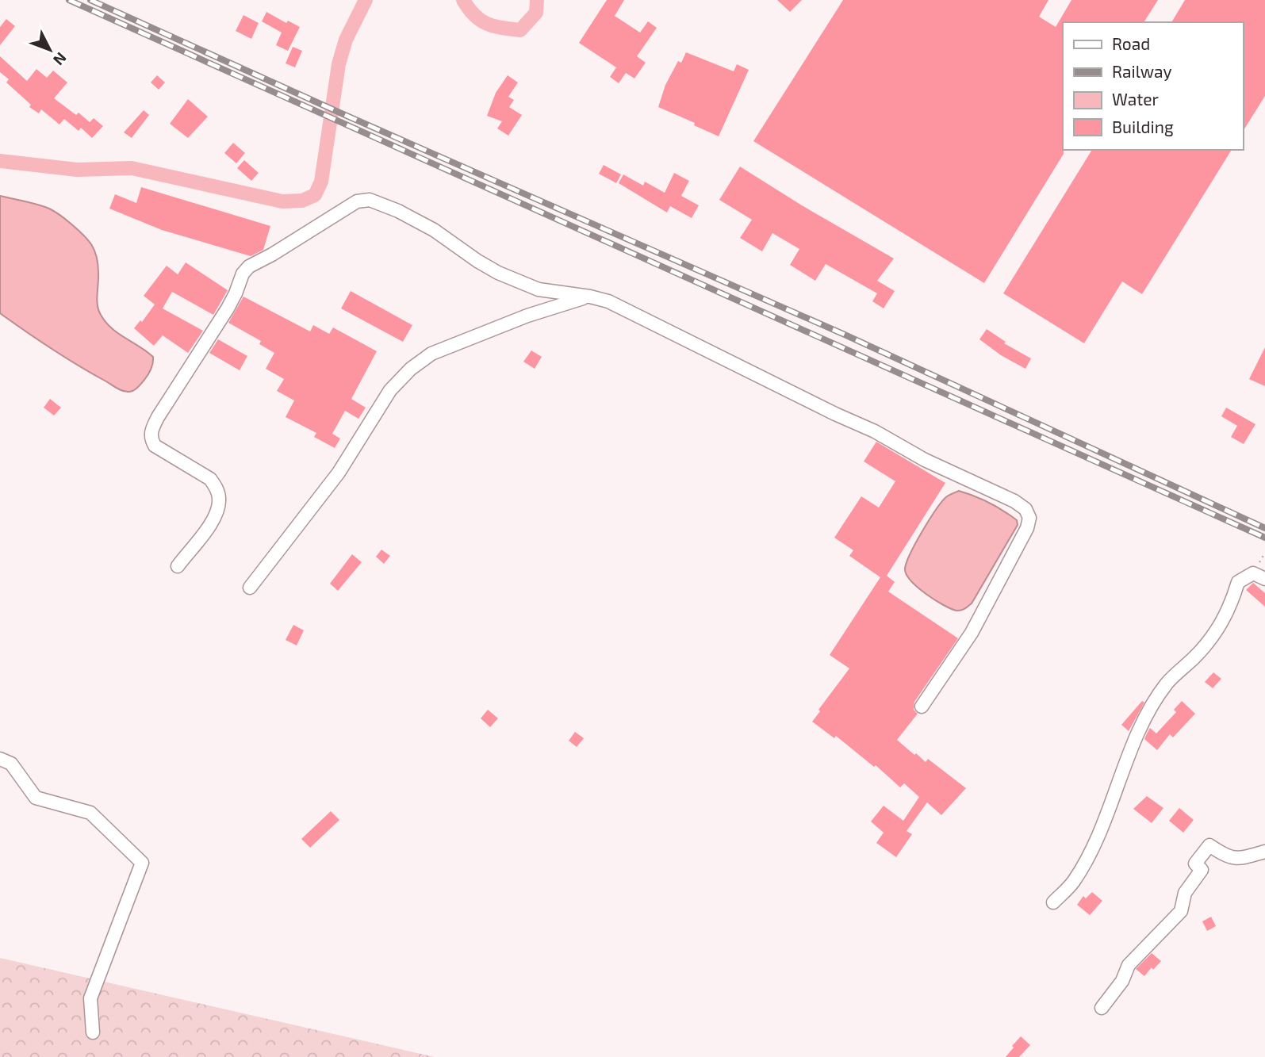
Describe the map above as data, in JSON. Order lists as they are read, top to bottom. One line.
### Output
{"legend":["Road","Railway","Water","Building"],"north":"bottom right"}
